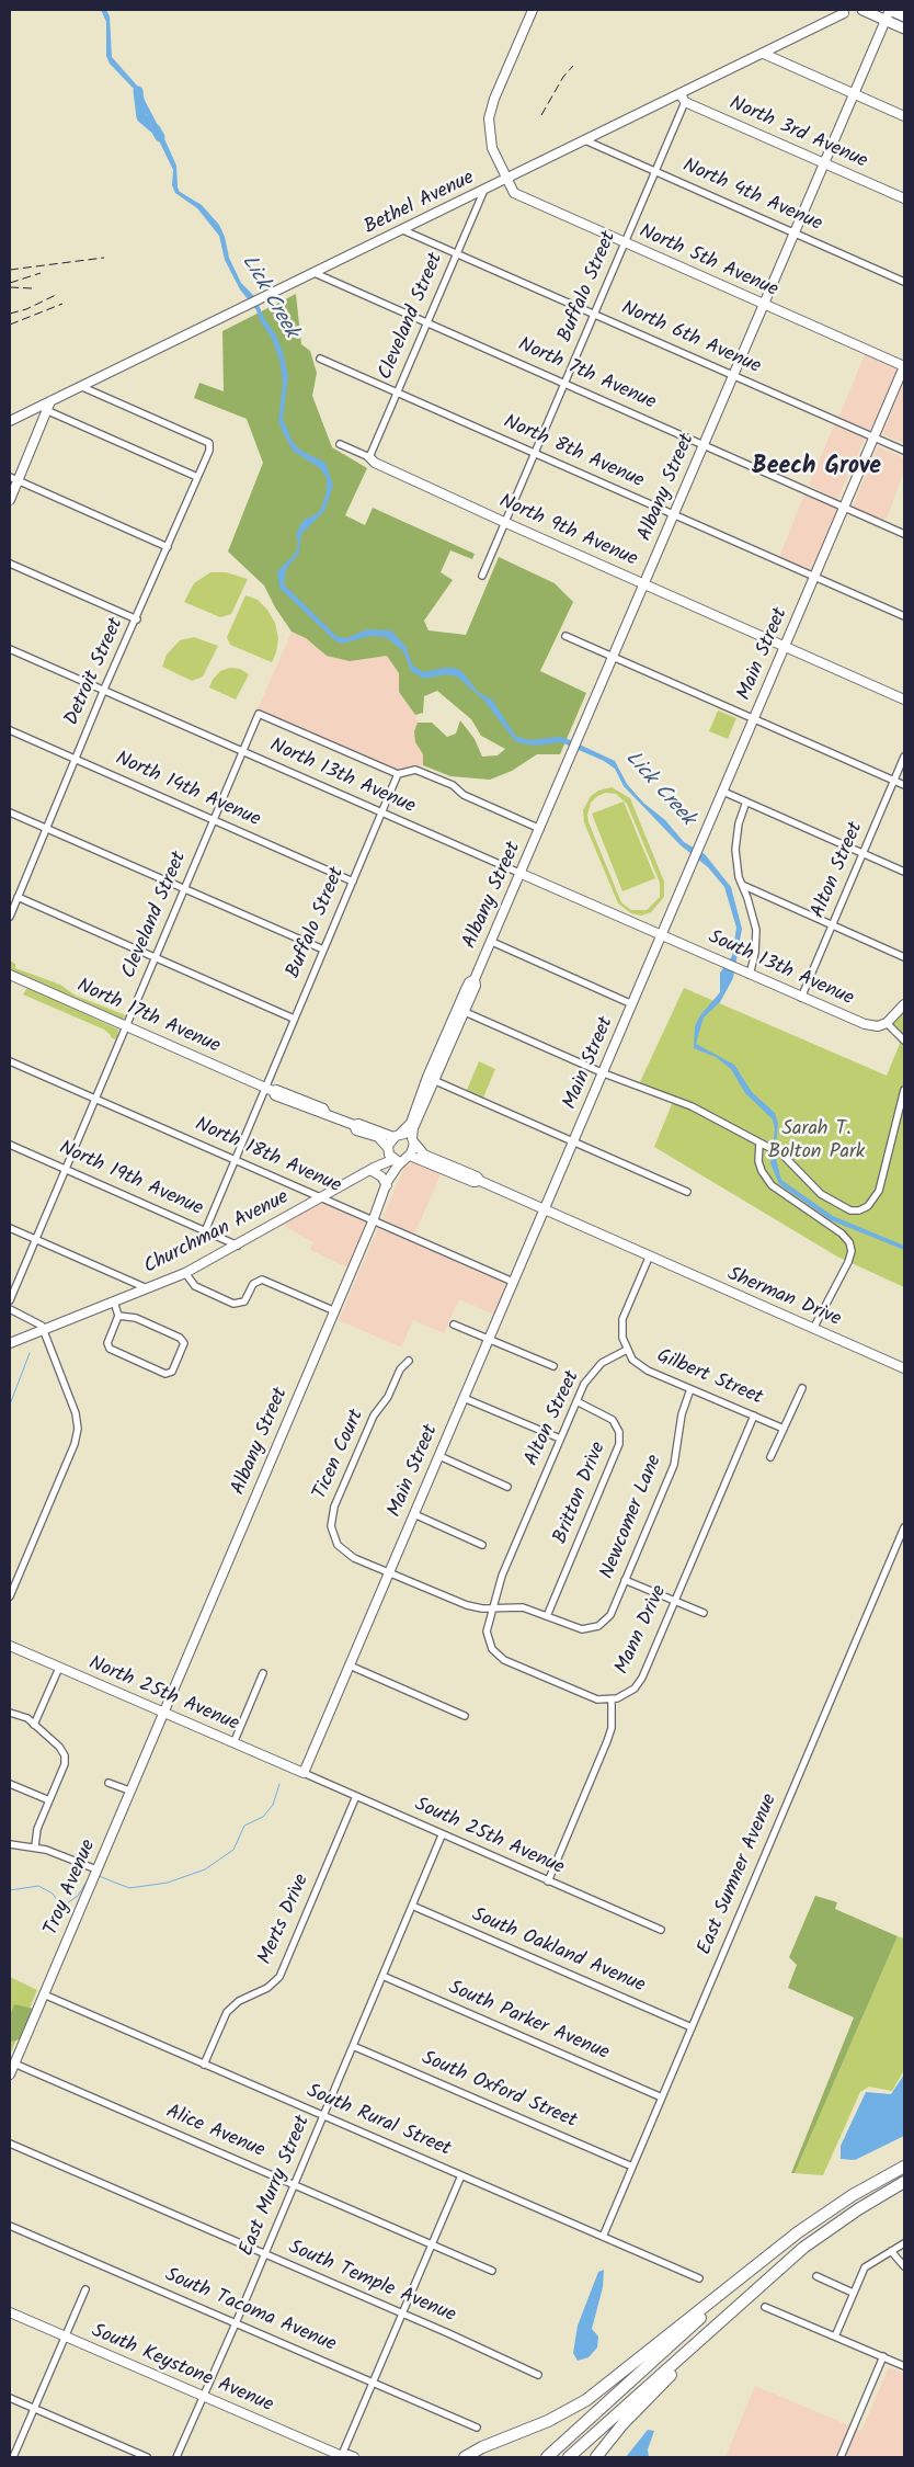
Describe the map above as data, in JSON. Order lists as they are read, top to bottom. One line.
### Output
{"streets":{"street":["North 3rd Avenue","North 4th Avenue","Bethel Avenue","North 5th Avenue","Buffalo Street","Cleveland Street","North 6th Avenue","North 7th Avenue","North 8th Avenue","Albany Street","North 9th Avenue","Main Street","Detroit Street","North 13th Avenue","North 14th Avenue","Alton Street","South 13th Avenue","North 17th Avenue","North 18th Avenue","North 19th Avenue","Churchman Avenue","Sherman Drive","Gilbert Street","Ticen Court","Britton Drive","Newcomer Lane","Mann Drive","North 25th Avenue","South 25th Avenue","East Sumner Avenue","Troy Avenue","Merts Drive","South Oakland Avenue","South Parker Avenue","South Oxford Street","South Rural Street","Alice Avenue","East Murry Street","South Temple Avenue","South Tacoma Avenue","South Keystone Avenue"]},"crossings":[["North 3rd Avenue","Bethel Avenue"],["North 3rd Avenue","Buffalo Street"],["North 3rd Avenue","Albany Street"],["North 4th Avenue","Bethel Avenue"],["North 4th Avenue","Buffalo Street"],["North 4th Avenue","Albany Street"],["Bethel Avenue","North 5th Avenue"],["Bethel Avenue","Buffalo Street"],["Bethel Avenue","Cleveland Street"],["Bethel Avenue","North 6th Avenue"],["Bethel Avenue","North 7th Avenue"],["Bethel Avenue","Detroit Street"],["North 5th Avenue","Buffalo Street"],["North 5th Avenue","Albany Street"],["North 5th Avenue","Main Street"],["Buffalo Street","Cleveland Street"],["Buffalo Street","North 6th Avenue"],["Buffalo Street","North 7th Avenue"],["Buffalo Street","North 8th Avenue"],["Buffalo Street","North 9th Avenue"],["Buffalo Street","North 13th Avenue"],["Buffalo Street","North 14th Avenue"],["Buffalo Street","North 17th Avenue"],["Buffalo Street","North 18th Avenue"],["Buffalo Street","North 19th Avenue"],["Cleveland Street","North 6th Avenue"],["Cleveland Street","North 7th Avenue"],["Cleveland Street","North 8th Avenue"],["Cleveland Street","North 9th Avenue"],["Cleveland Street","North 13th Avenue"],["Cleveland Street","North 14th Avenue"],["Cleveland Street","North 17th Avenue"],["Cleveland Street","North 18th Avenue"],["Cleveland Street","North 19th Avenue"],["North 6th Avenue","Albany Street"],["North 6th Avenue","Main Street"],["North 7th Avenue","Albany Street"],["North 7th Avenue","Main Street"],["North 8th Avenue","Albany Street"],["North 8th Avenue","Main Street"],["Albany Street","North 9th Avenue"],["Albany Street","North 13th Avenue"],["Albany Street","North 17th Avenue"],["Albany Street","North 18th Avenue"],["Albany Street","Churchman Avenue"],["Albany Street","North 25th Avenue"],["Albany Street","Troy Avenue"],["North 9th Avenue","Main Street"],["Main Street","North 13th Avenue"],["Main Street","South 13th Avenue"],["Main Street","North 17th Avenue"],["Main Street","North 18th Avenue"],["Main Street","Sherman Drive"],["Main Street","Ticen Court"],["Main Street","North 25th Avenue"],["Main Street","South 25th Avenue"],["Detroit Street","North 13th Avenue"],["Detroit Street","North 14th Avenue"],["North 13th Avenue","South 13th Avenue"],["Alton Street","South 13th Avenue"],["Alton Street","Gilbert Street"],["Alton Street","Ticen Court"],["Alton Street","Britton Drive"],["Alton Street","Mann Drive"],["North 17th Avenue","Churchman Avenue"],["North 17th Avenue","Sherman Drive"],["North 18th Avenue","Churchman Avenue"],["North 19th Avenue","Churchman Avenue"],["Gilbert Street","Newcomer Lane"],["Gilbert Street","Mann Drive"],["Ticen Court","Britton Drive"],["Ticen Court","Newcomer Lane"],["Mann Drive","South 25th Avenue"],["North 25th Avenue","South 25th Avenue"],["North 25th Avenue","Troy Avenue"],["South 25th Avenue","Merts Drive"],["South 25th Avenue","East Murry Street"],["East Sumner Avenue","South Oakland Avenue"],["East Sumner Avenue","South Parker Avenue"],["East Sumner Avenue","South Oxford Street"],["East Sumner Avenue","South Rural Street"],["Troy Avenue","South Rural Street"],["Troy Avenue","Alice Avenue"],["Merts Drive","South Rural Street"],["South Oakland Avenue","East Murry Street"],["South Parker Avenue","East Murry Street"],["South Oxford Street","East Murry Street"],["South Rural Street","East Murry Street"],["Alice Avenue","East Murry Street"],["East Murry Street","South Temple Avenue"],["East Murry Street","South Tacoma Avenue"],["East Murry Street","South Keystone Avenue"]],"districts":["Beech Grove"],"water":["Lick Creek"],"parks":["Sarah T. Bolton Park"]}
